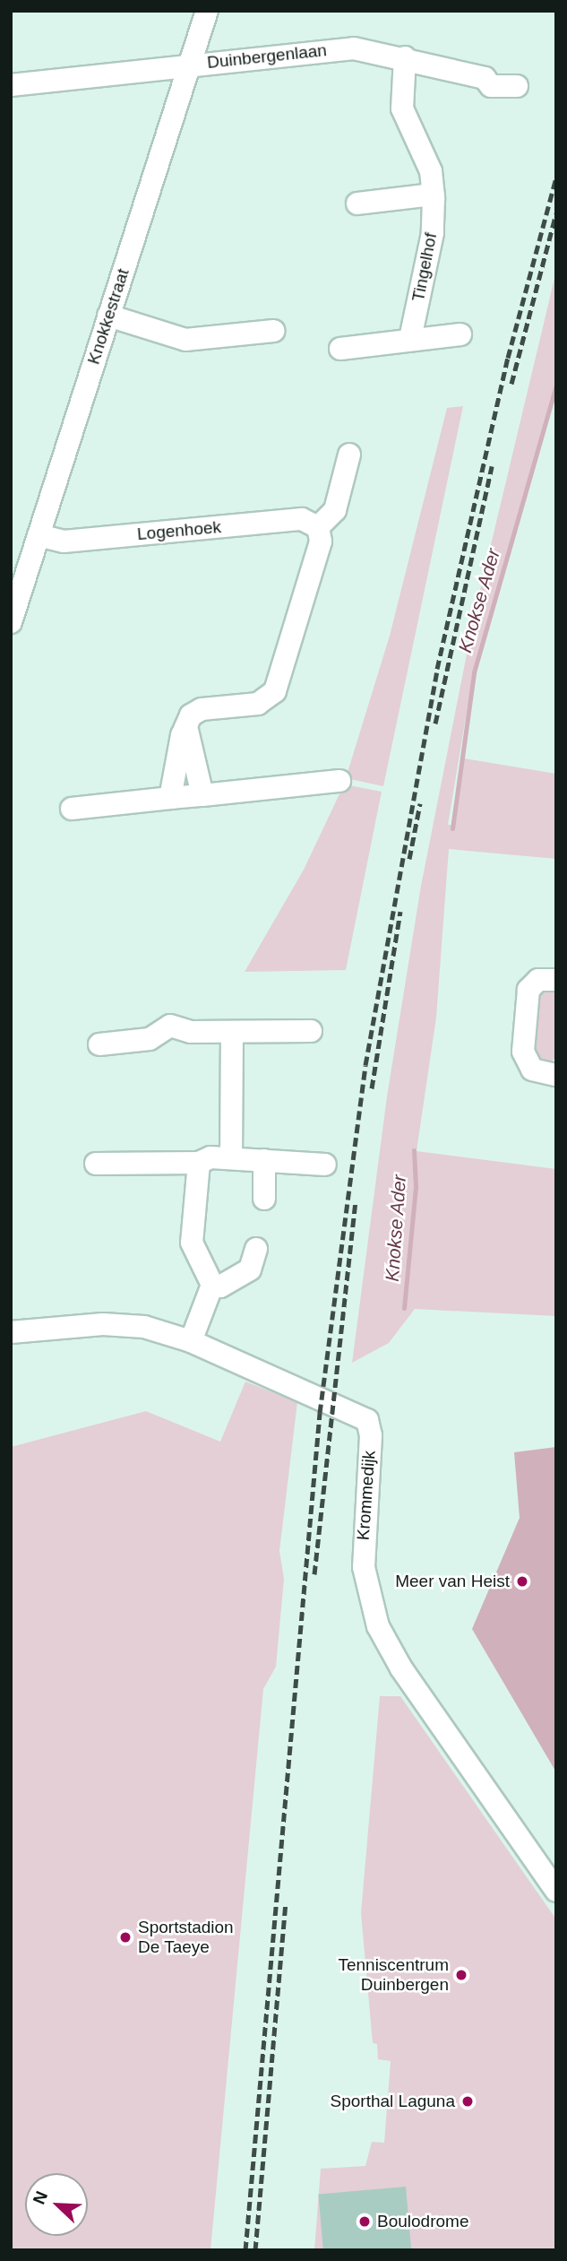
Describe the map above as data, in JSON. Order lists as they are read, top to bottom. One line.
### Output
{"streets":{"street":["Duinbergenlaan","Tingelhof","Knokkestraat","Logenhoek","Krommedijk"]},"crossings":[["Duinbergenlaan","Tingelhof"],["Duinbergenlaan","Knokkestraat"],["Knokkestraat","Logenhoek"]],"water":["Knokse Ader"],"places":["Meer van Heist","Sportstadion De Taeye","Tenniscentrum Duinbergen","Sporthal Laguna","Boulodrome"],"north":"top left"}
